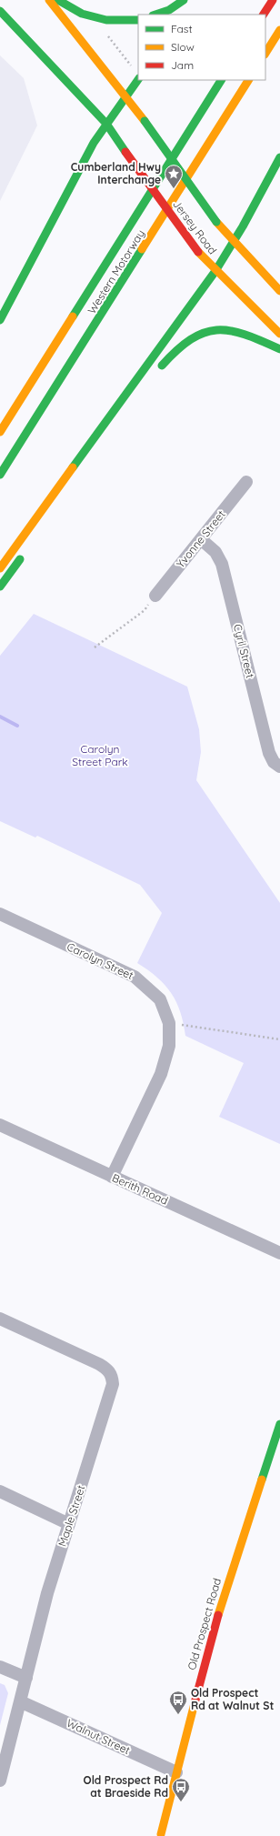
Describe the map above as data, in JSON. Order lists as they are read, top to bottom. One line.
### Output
{"streets":{"main road":["Jersey Road","Western Motorway","Old Prospect Road"],"street":["Yvonne Street","Cyril Street","Carolyn Street","Berith Road","Maple Street","Walnut Street"]},"crossings":[["Yvonne Street","Cyril Street"],["Carolyn Street","Berith Road"],["Maple Street","Walnut Street"],["Old Prospect Road","Walnut Street"]],"parks":["Carolyn Street Park"],"places":{"place":["Cumberland Hwy Interchange"],"bus stop":["Old Prospect Rd at Walnut St","Old Prospect Rd at Braeside Rd"]},"legend":["Fast","Slow","Jam"]}
